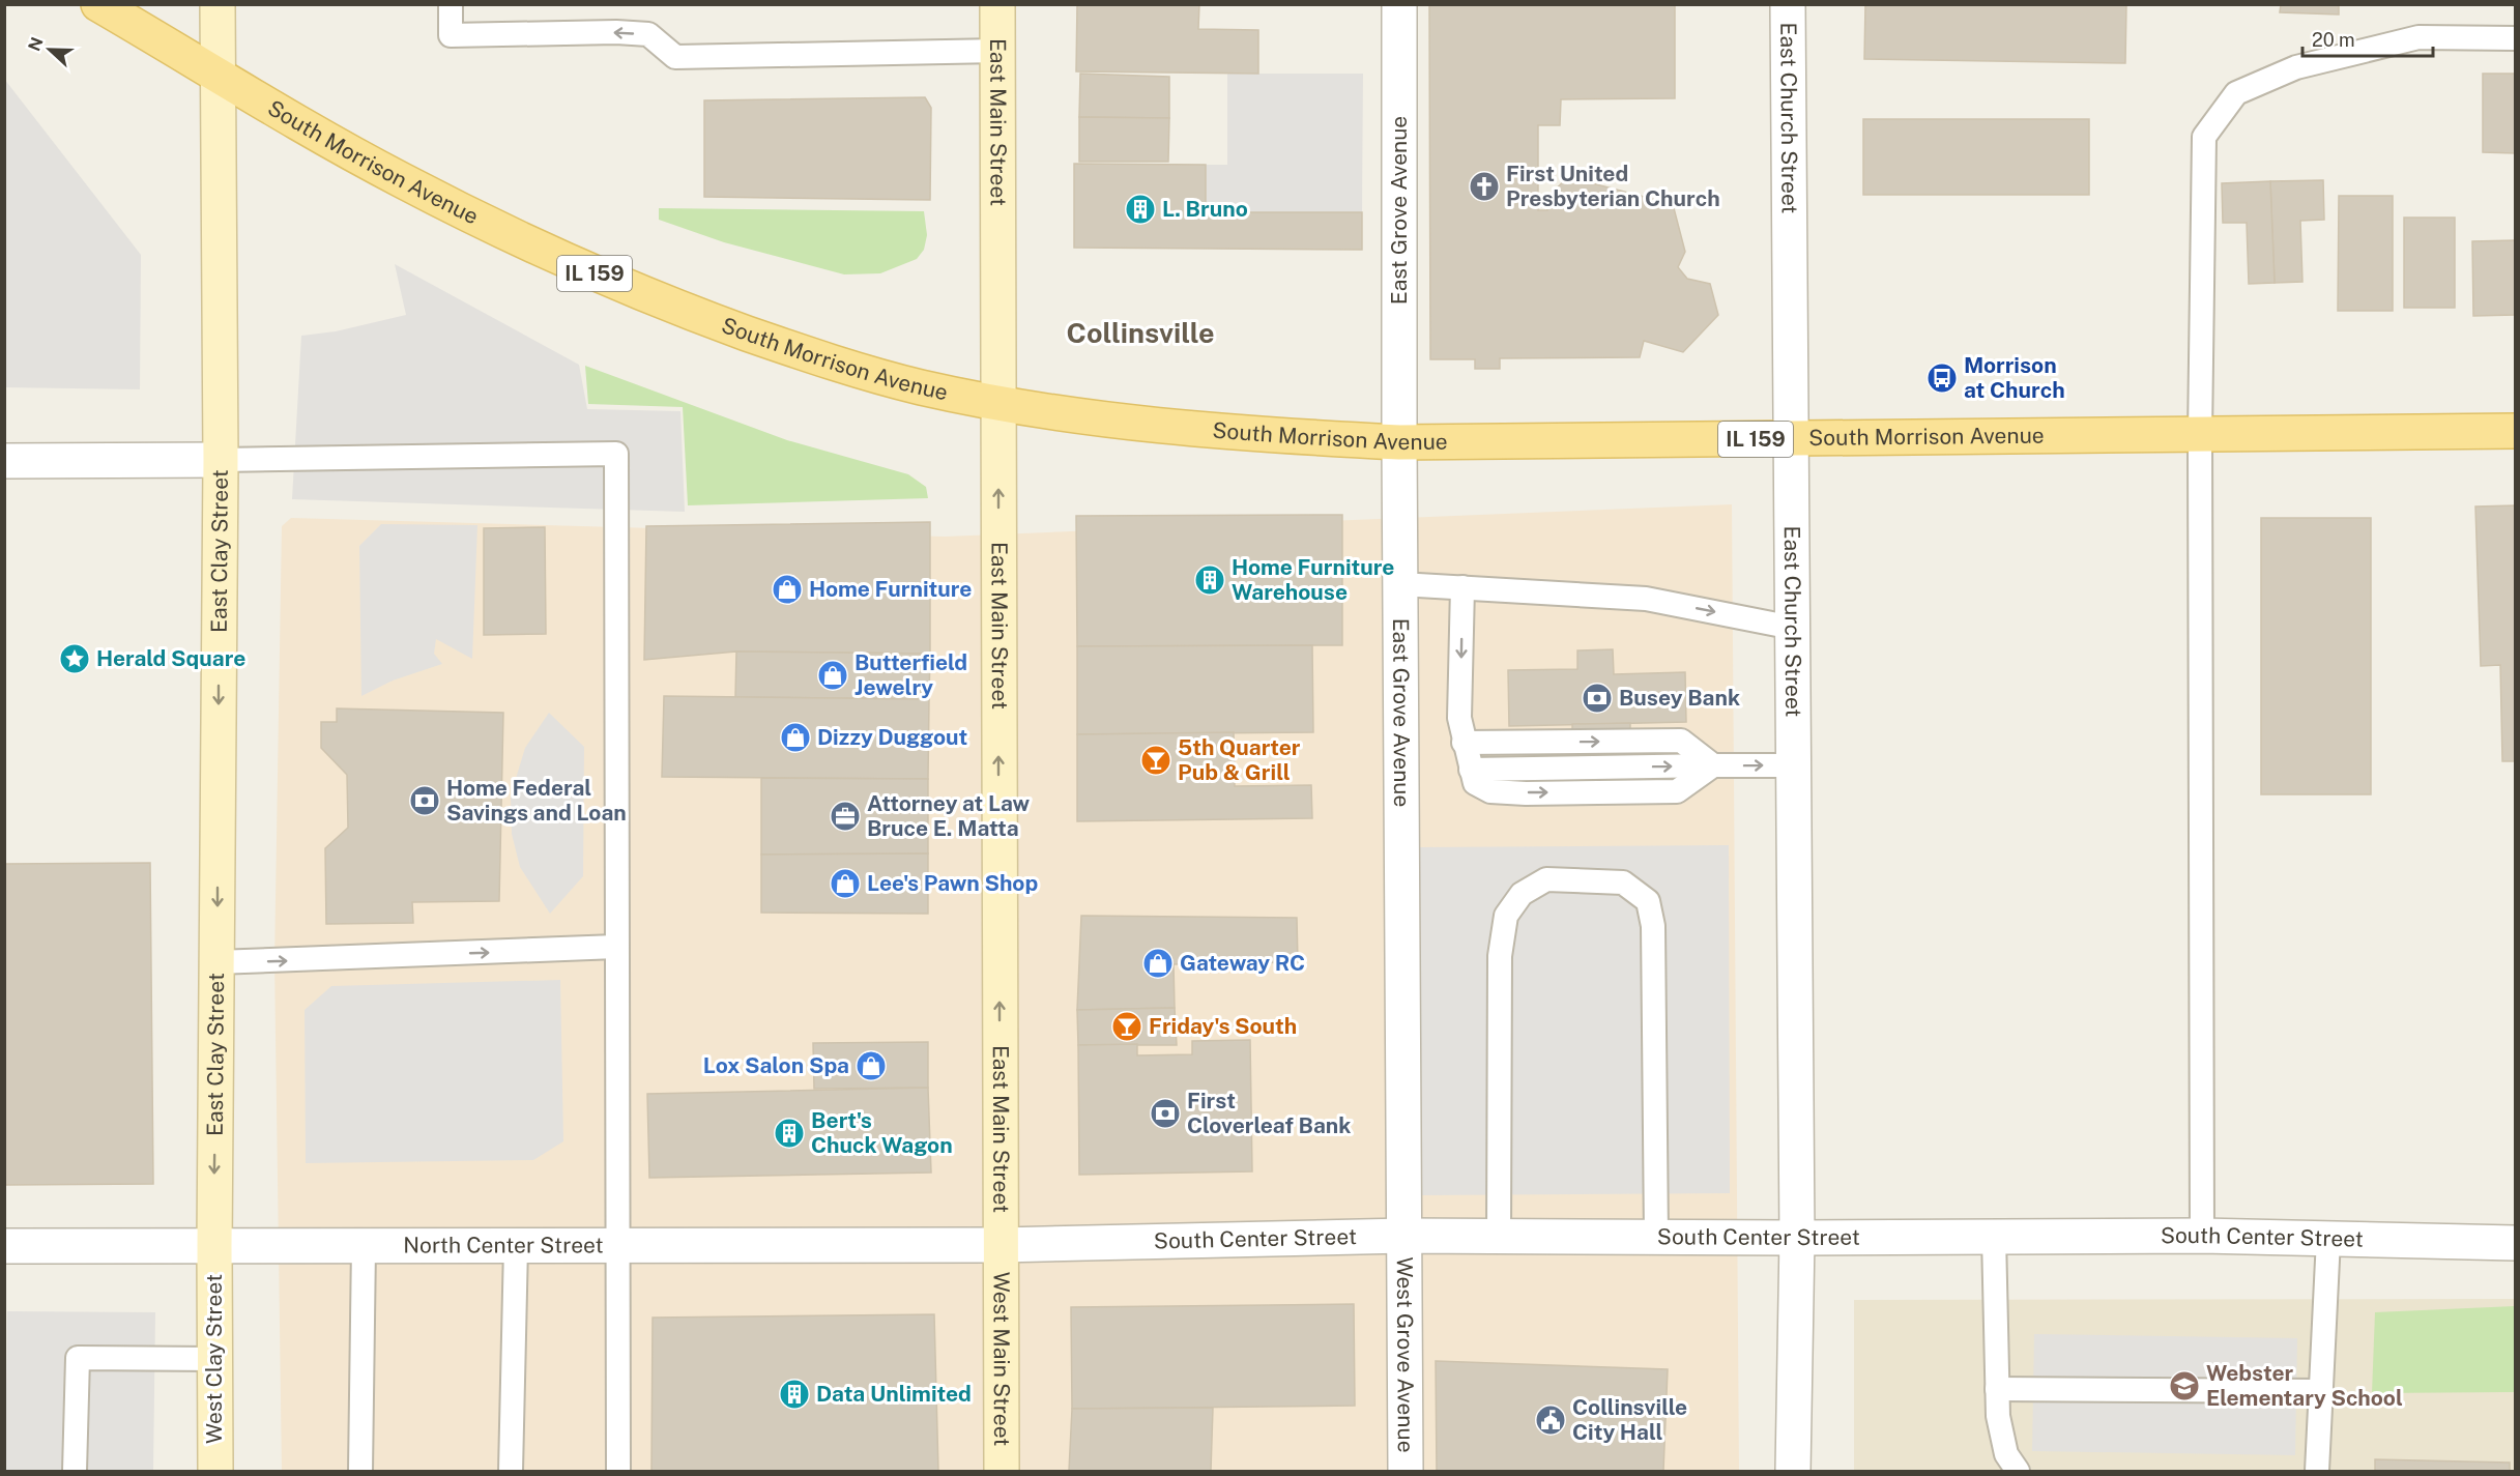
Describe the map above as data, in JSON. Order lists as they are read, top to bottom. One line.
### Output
{"streets":{"main road":["East Main Street","South Morrison Avenue","IL 159","East Clay Street","West Main Street","West Clay Street"],"street":["East Church Street","East Grove Avenue","South Center Street","North Center Street","West Grove Avenue"]},"crossings":[["East Church Street","South Morrison Avenue"],["East Church Street","South Center Street"],["East Main Street","South Morrison Avenue"],["East Main Street","South Center Street"],["East Main Street","North Center Street"],["East Main Street","West Main Street"],["South Morrison Avenue","East Grove Avenue"],["South Morrison Avenue","IL 159"],["South Morrison Avenue","East Clay Street"],["East Grove Avenue","South Center Street"],["East Grove Avenue","West Grove Avenue"],["IL 159","East Clay Street"],["East Clay Street","North Center Street"],["East Clay Street","West Clay Street"],["South Center Street","North Center Street"],["South Center Street","West Grove Avenue"],["South Center Street","West Main Street"],["North Center Street","West Main Street"],["North Center Street","West Clay Street"]],"one_way":["East Main Street","East Clay Street"],"districts":["Collinsville"],"places":{"church":["First United Presbyterian Church"],"building":["L. Bruno","Home Furniture Warehouse","Bert's Chuck Wagon","Data Unlimited"],"bus stop":["Morrison at Church"],"shop":["Home Furniture","Butterfield Jewelry","Dizzy Duggout","Lee's Pawn Shop","Gateway RC","Lox Salon Spa"],"place":["Herald Square"],"bank":["Busey Bank","Home Federal Savings and Loan","First Cloverleaf Bank"],"bar":["5th Quarter Pub & Grill","Friday's South"],"office":["Attorney at Law Bruce E. Matta"],"school or university":["Webster Elementary School"],"public building":["Collinsville City Hall"]},"scale_bar":"20 m","north":"left"}
